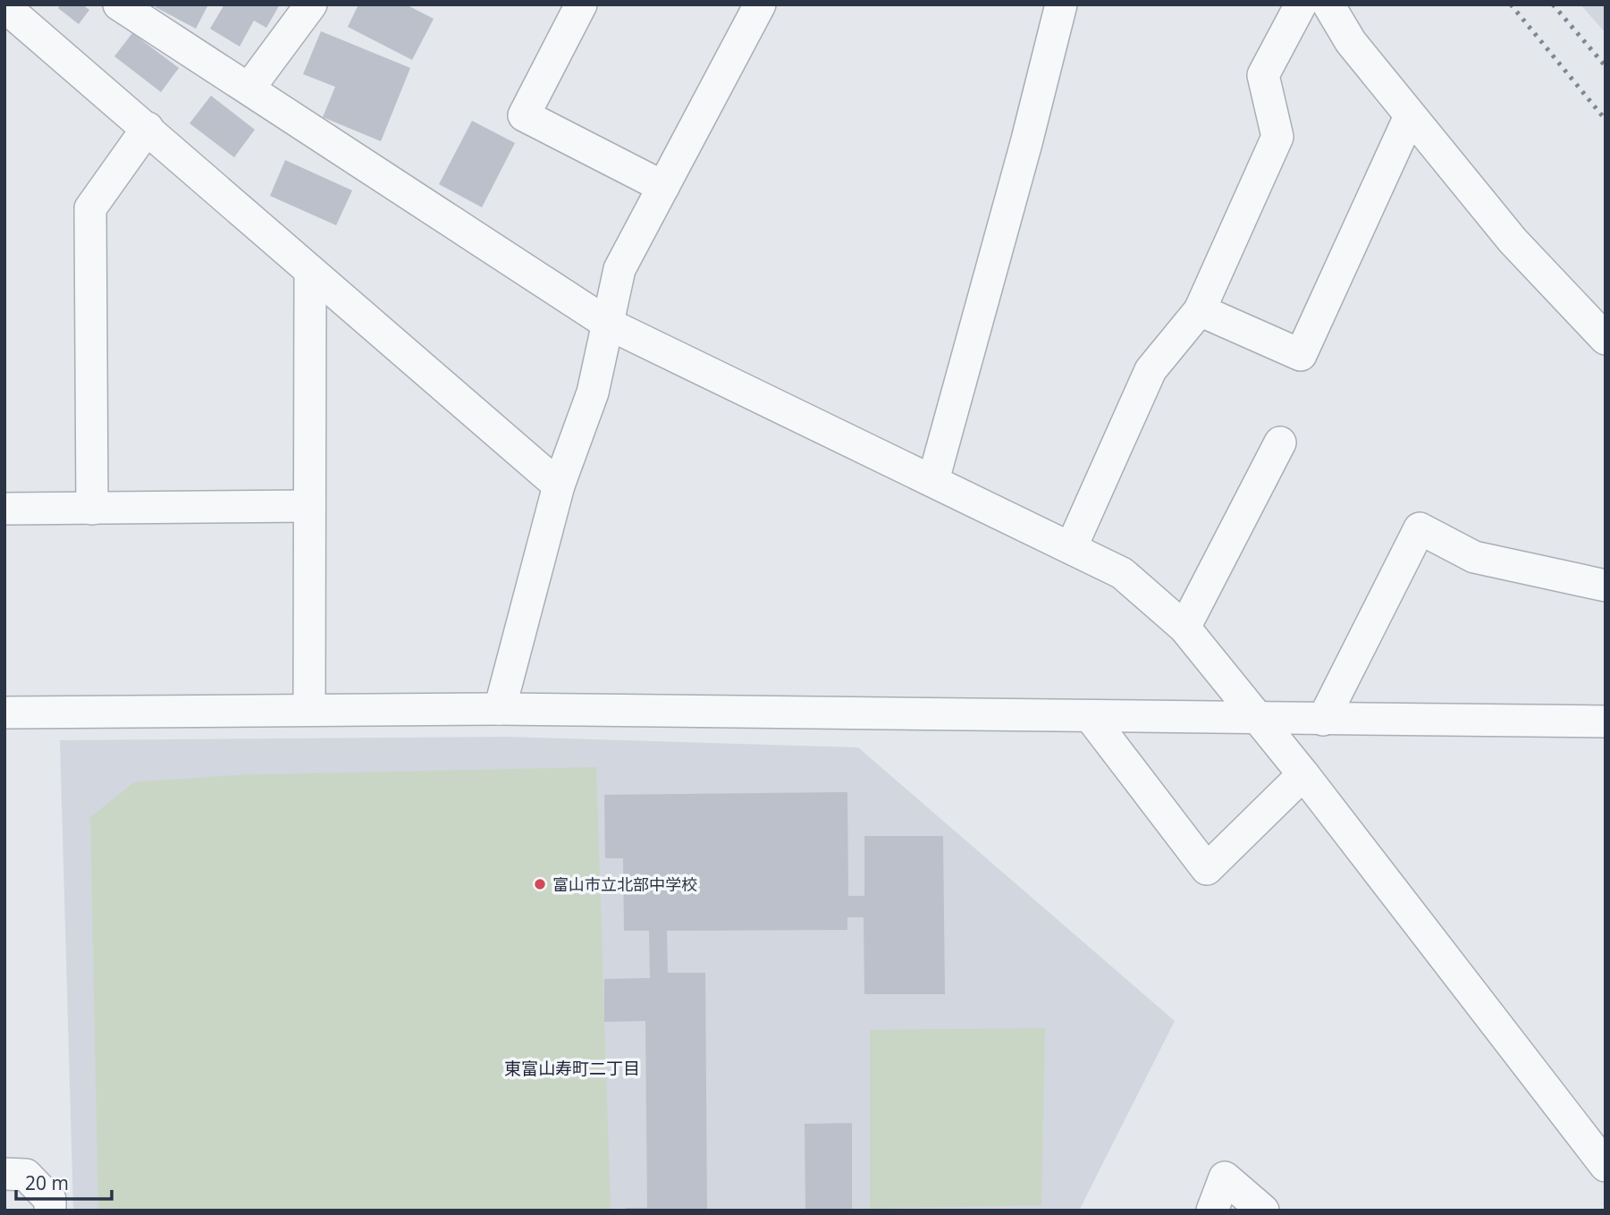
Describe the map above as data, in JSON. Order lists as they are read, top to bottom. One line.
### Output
{"districts":["東富山寿町二丁目"],"places":["富山市立北部中学校"],"scale_bar":"20 m"}
